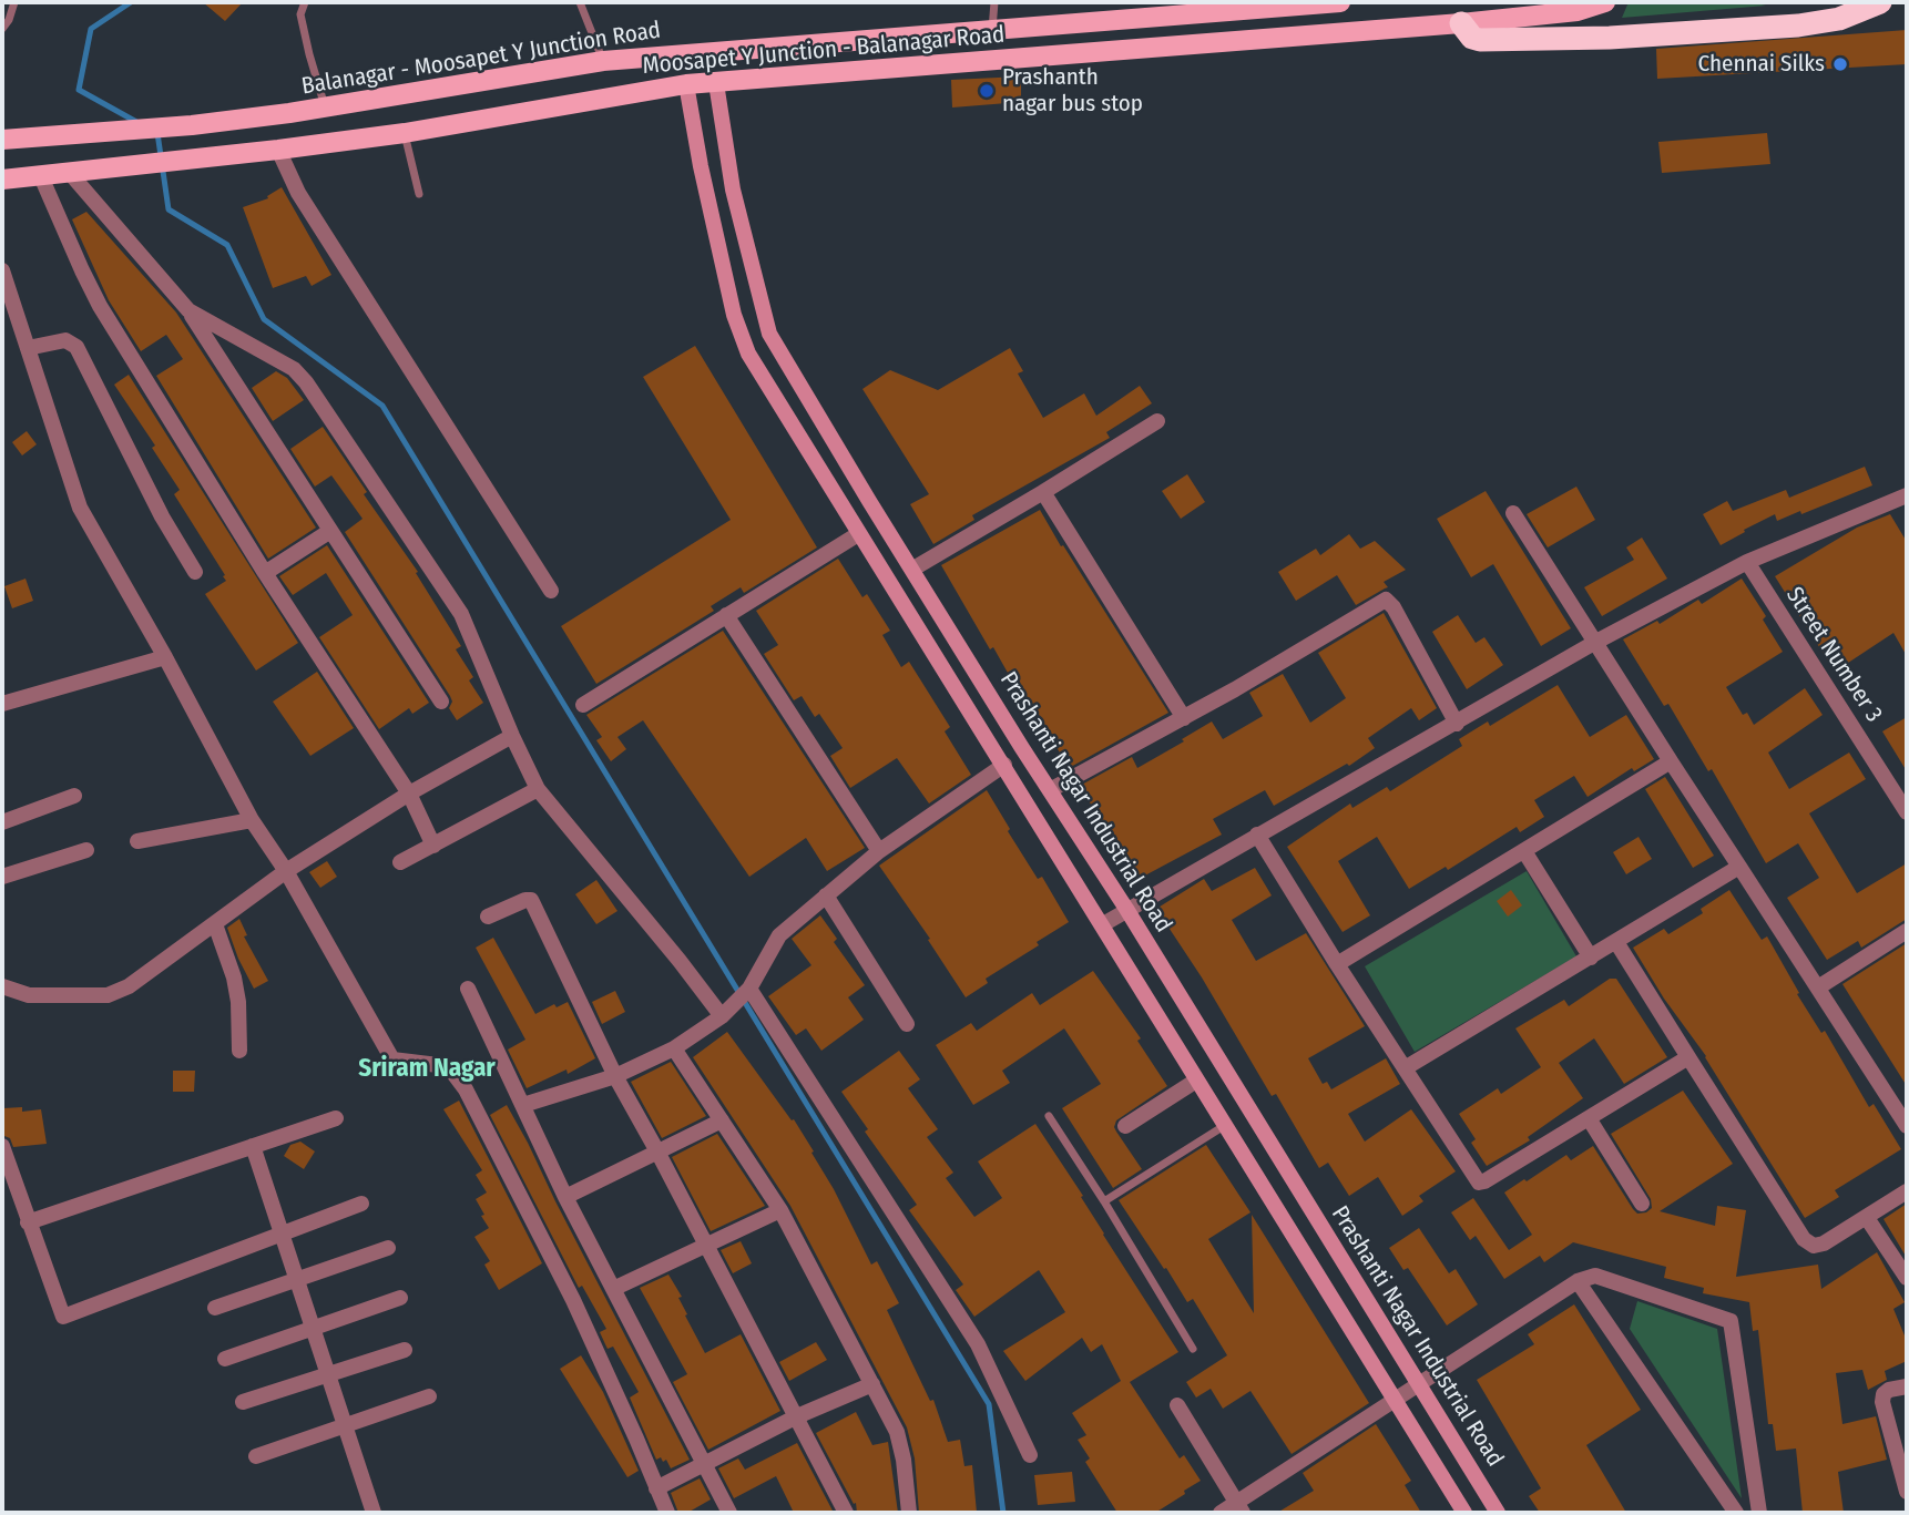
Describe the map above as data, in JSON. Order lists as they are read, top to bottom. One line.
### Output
{"streets":{"main road":["Moosapet Y Junction - Balanagar Road","Balanagar - Moosapet Y Junction Road"],"street":["Street Number 3","Prashanti Nagar Industrial Road"]},"crossings":[["Moosapet Y Junction - Balanagar Road","Prashanti Nagar Industrial Road"]],"districts":["Sriram Nagar"],"places":["Chennai Silks","Prashanth nagar bus stop"]}
